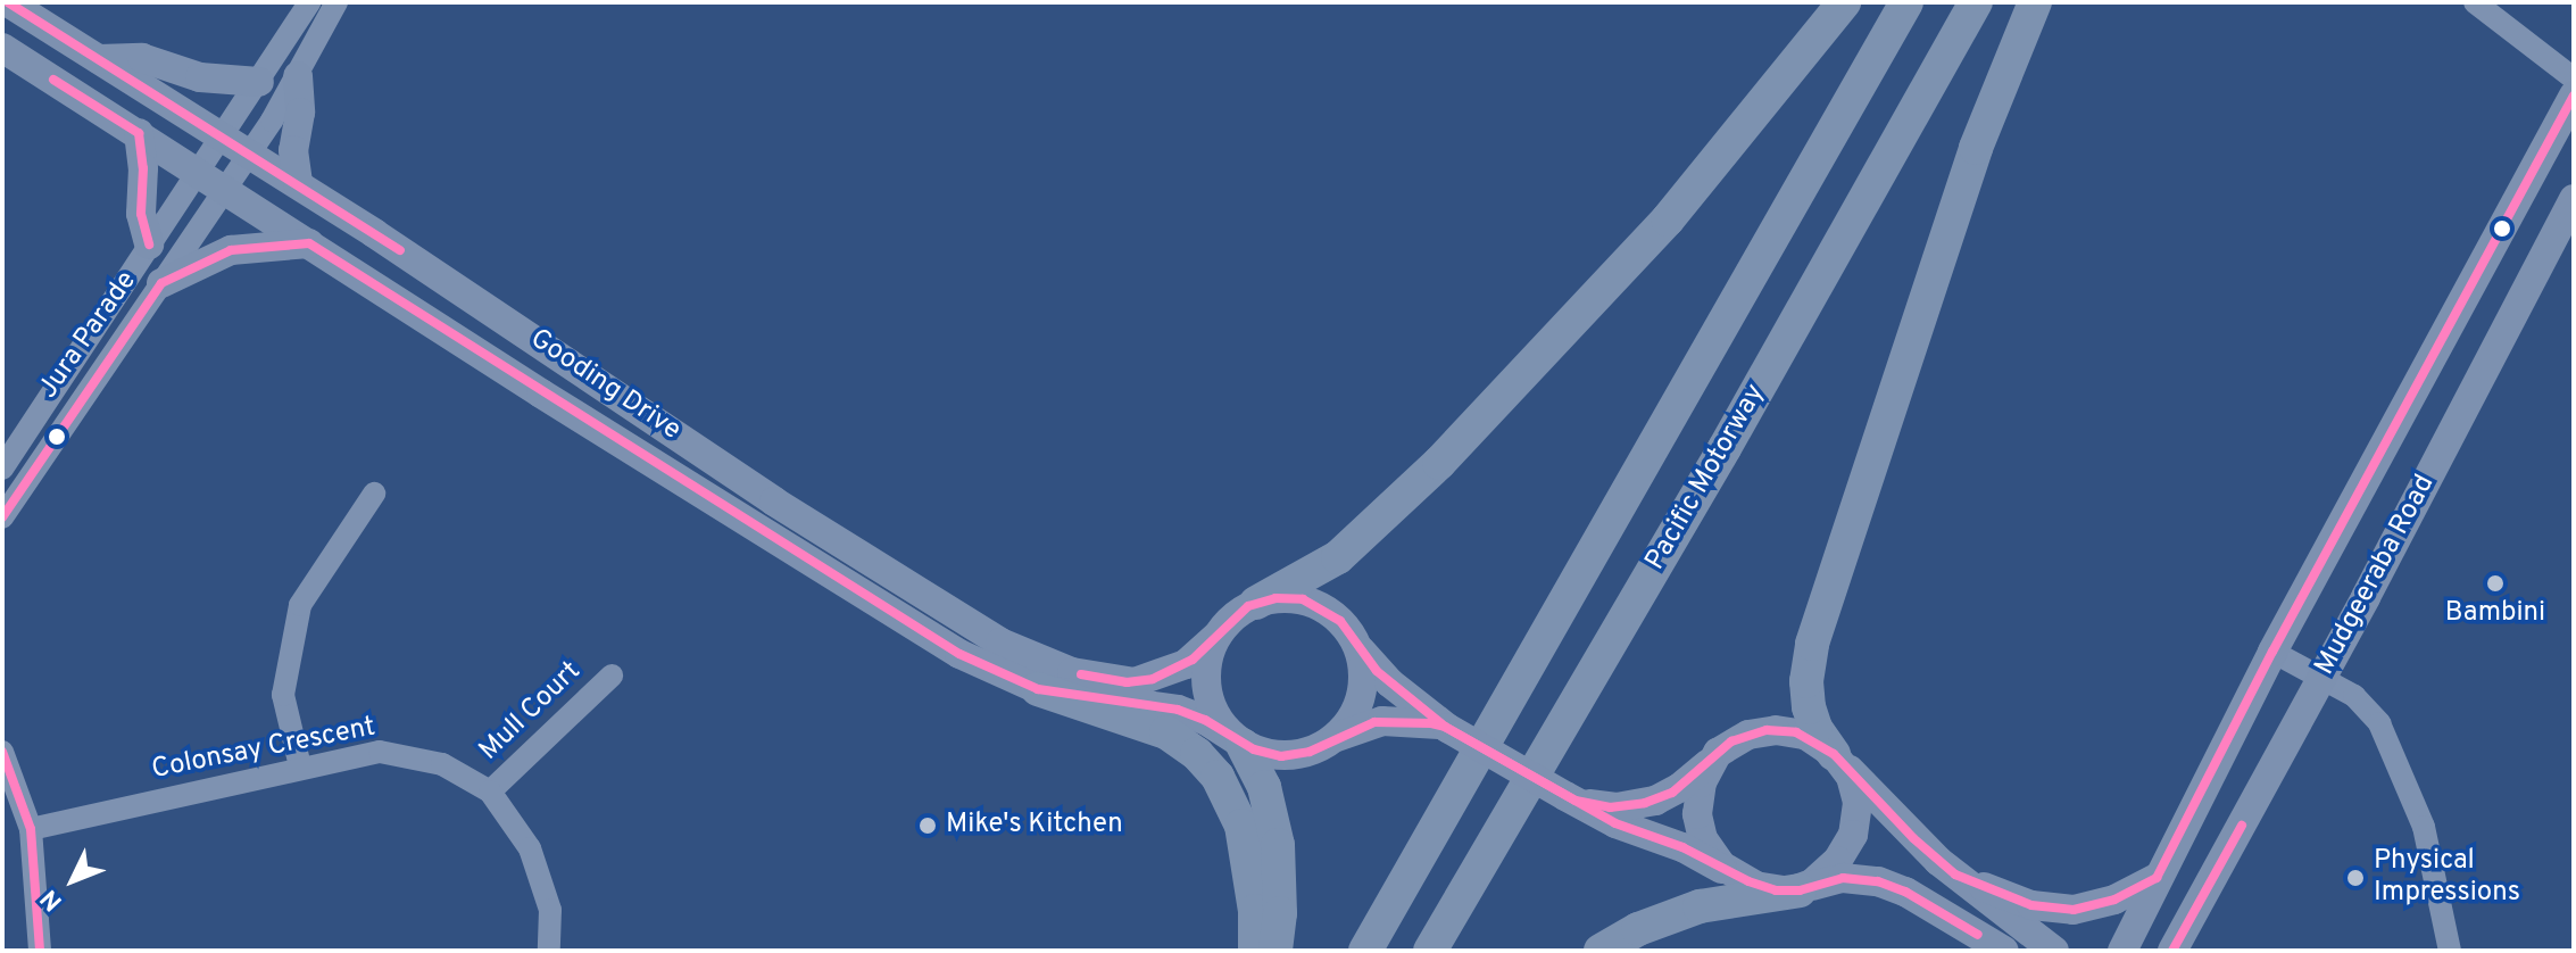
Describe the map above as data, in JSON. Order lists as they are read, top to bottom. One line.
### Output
{"streets":{"highway":["Pacific Motorway"],"main road":["Gooding Drive","Mudgeeraba Road"],"street":["Jura Parade","Mull Court","Colonsay Crescent"]},"crossings":[["Jura Parade","Gooding Drive"],["Mull Court","Colonsay Crescent"]],"places":["Bambini","Mike's Kitchen","Physical Impressions"],"north":"bottom left"}
